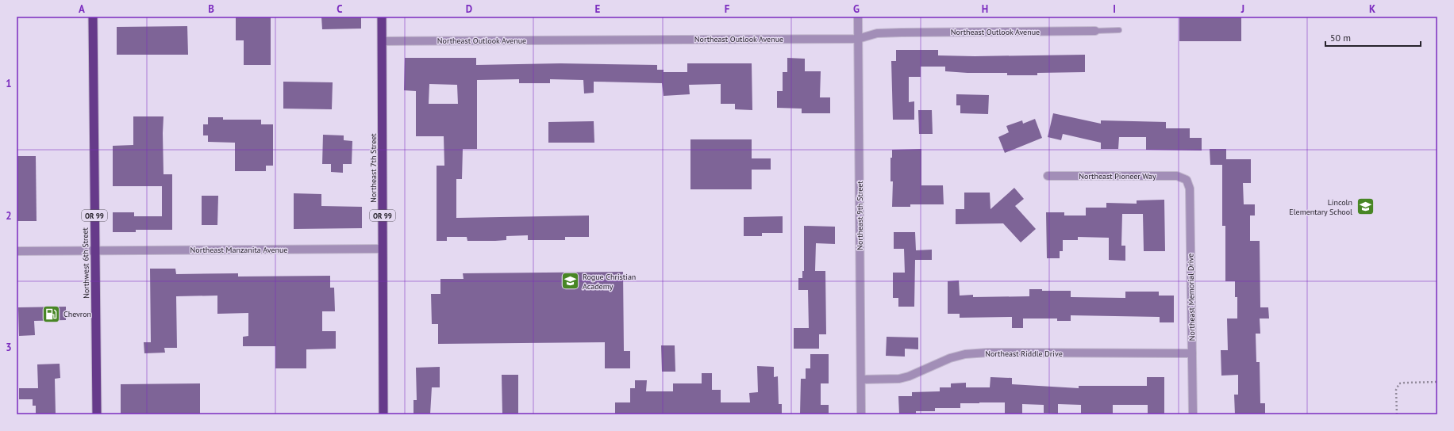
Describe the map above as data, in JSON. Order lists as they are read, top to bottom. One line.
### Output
{"streets":{"highway":["Northeast 7th Street","OR 99","Northwest 6th Street"],"street":["Northeast Outlook Avenue","Northeast Pioneer Way","Northeast 9th Street","Northeast Manzanita Avenue","Northeast Memorial Drive","Northeast Riddle Drive"]},"crossings":[["Northeast Outlook Avenue","Northeast 7th Street"],["Northeast Outlook Avenue","Northeast 9th Street"],["Northeast 7th Street","Northeast Manzanita Avenue"],["Northeast Pioneer Way","Northeast Memorial Drive"],["Northeast 9th Street","Northeast Riddle Drive"],["Northeast Manzanita Avenue","Northwest 6th Street"],["Northeast Memorial Drive","Northeast Riddle Drive"]],"places":{"school or university":["Lincoln Elementary School","Rogue Christian Academy"],"fuel station":["Chevron"]},"scale_bar":"50 m","grid":{"columns":["A","B","C","D","E","F","G","H","I","J","K"],"rows":["1","2","3"]}}
